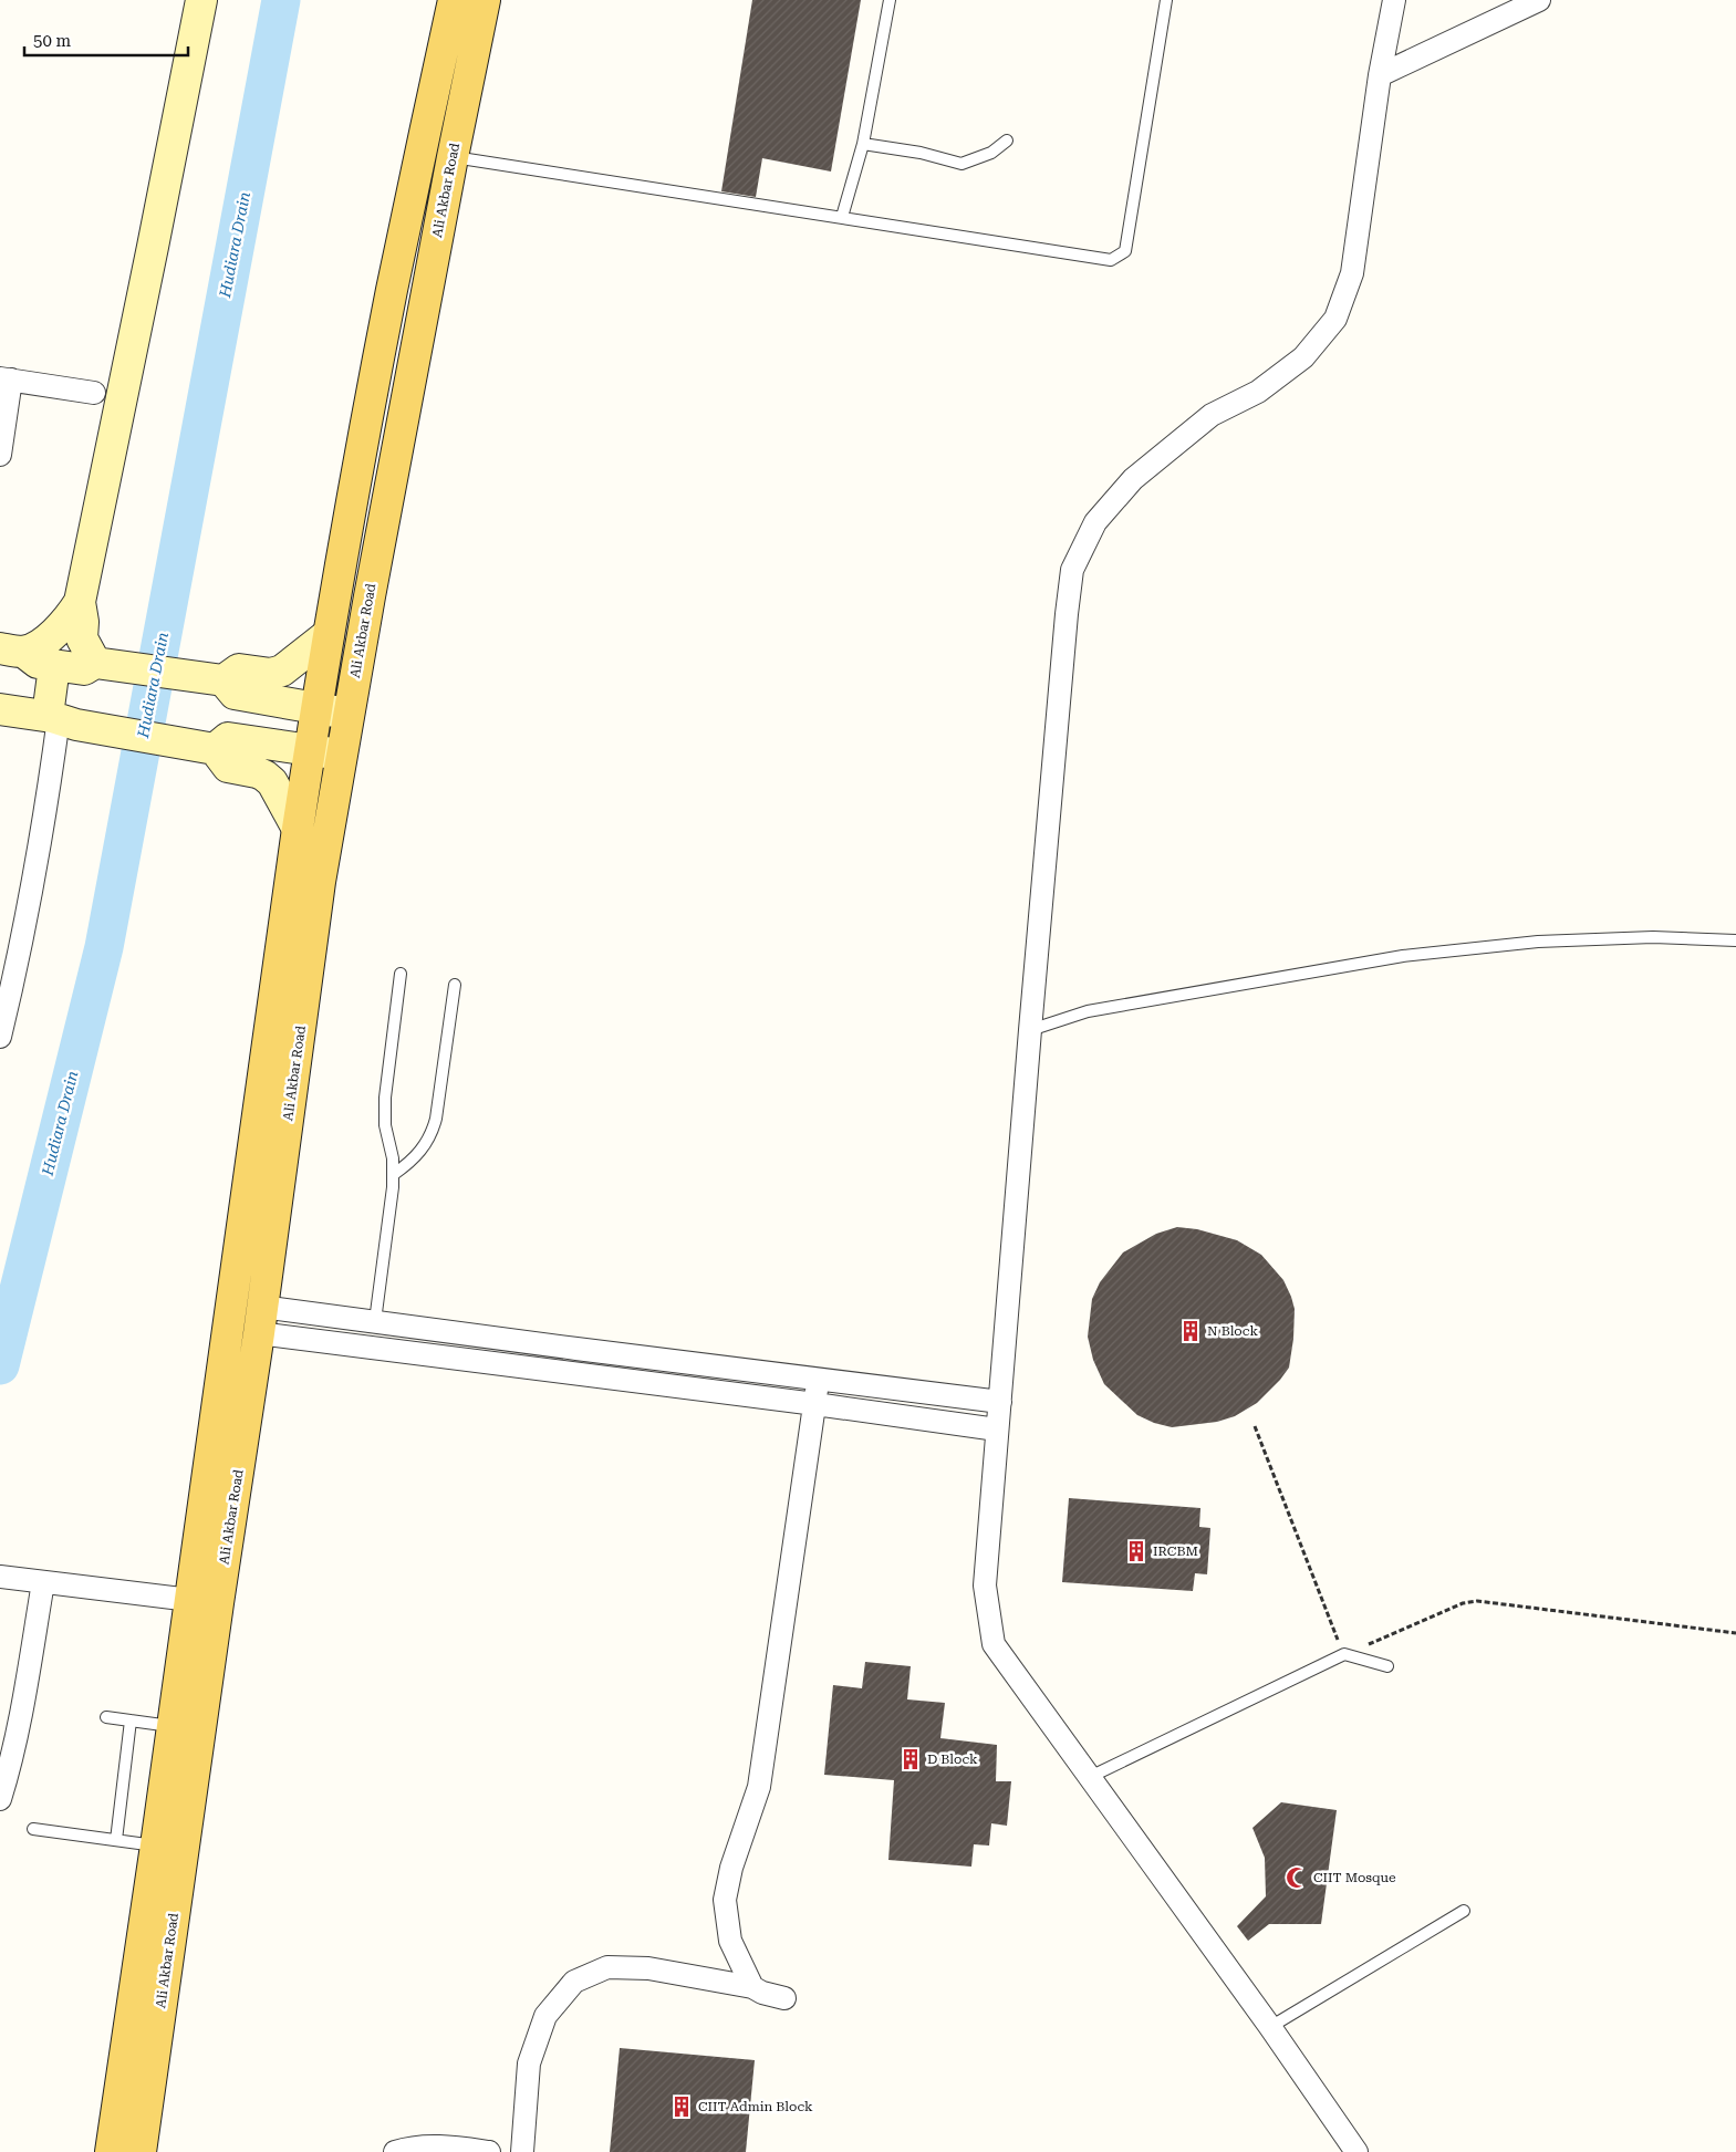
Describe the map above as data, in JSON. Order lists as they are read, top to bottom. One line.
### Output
{"streets":{"main road":["Ali Akbar Road"]},"water":["Hudiara Drain"],"places":{"building":["N Block","IRCBM","D Block","CIIT Admin Block"],"mosque":["CIIT Mosque"]},"scale_bar":"50 m"}
